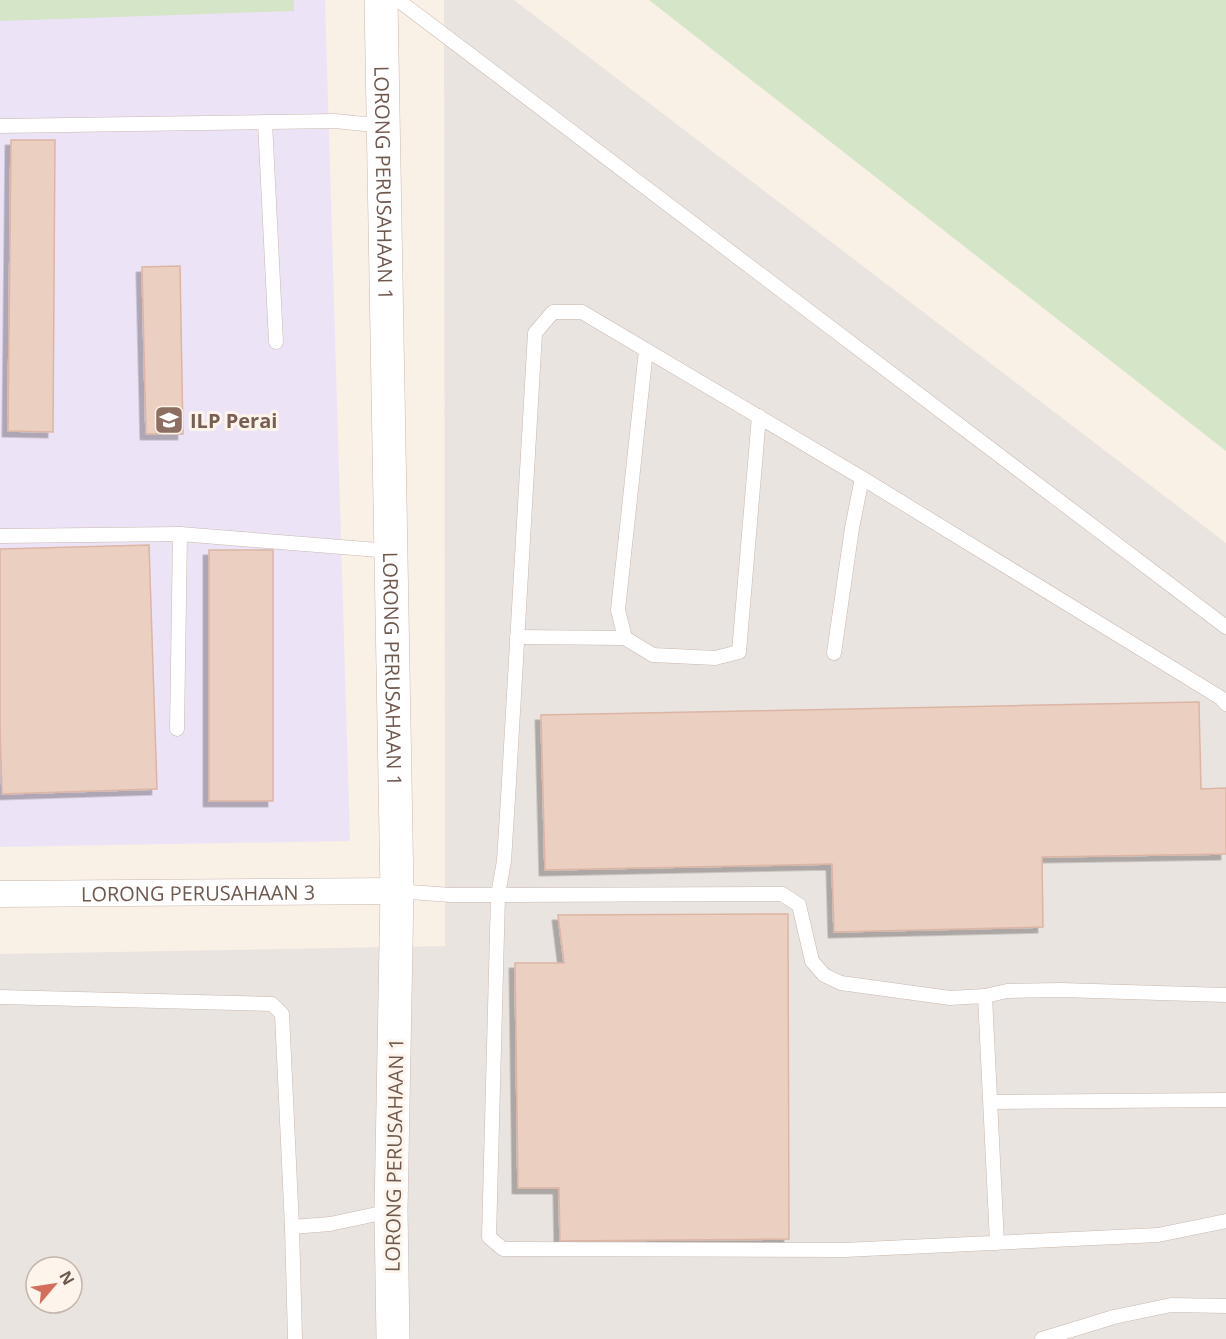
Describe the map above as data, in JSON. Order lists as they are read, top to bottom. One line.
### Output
{"streets":{"street":["LORONG PERUSAHAAN 1","LORONG PERUSAHAAN 3"]},"crossings":[["LORONG PERUSAHAAN 1","LORONG PERUSAHAAN 3"]],"places":{"school or university":["ILP Perai"]},"north":"top right"}
